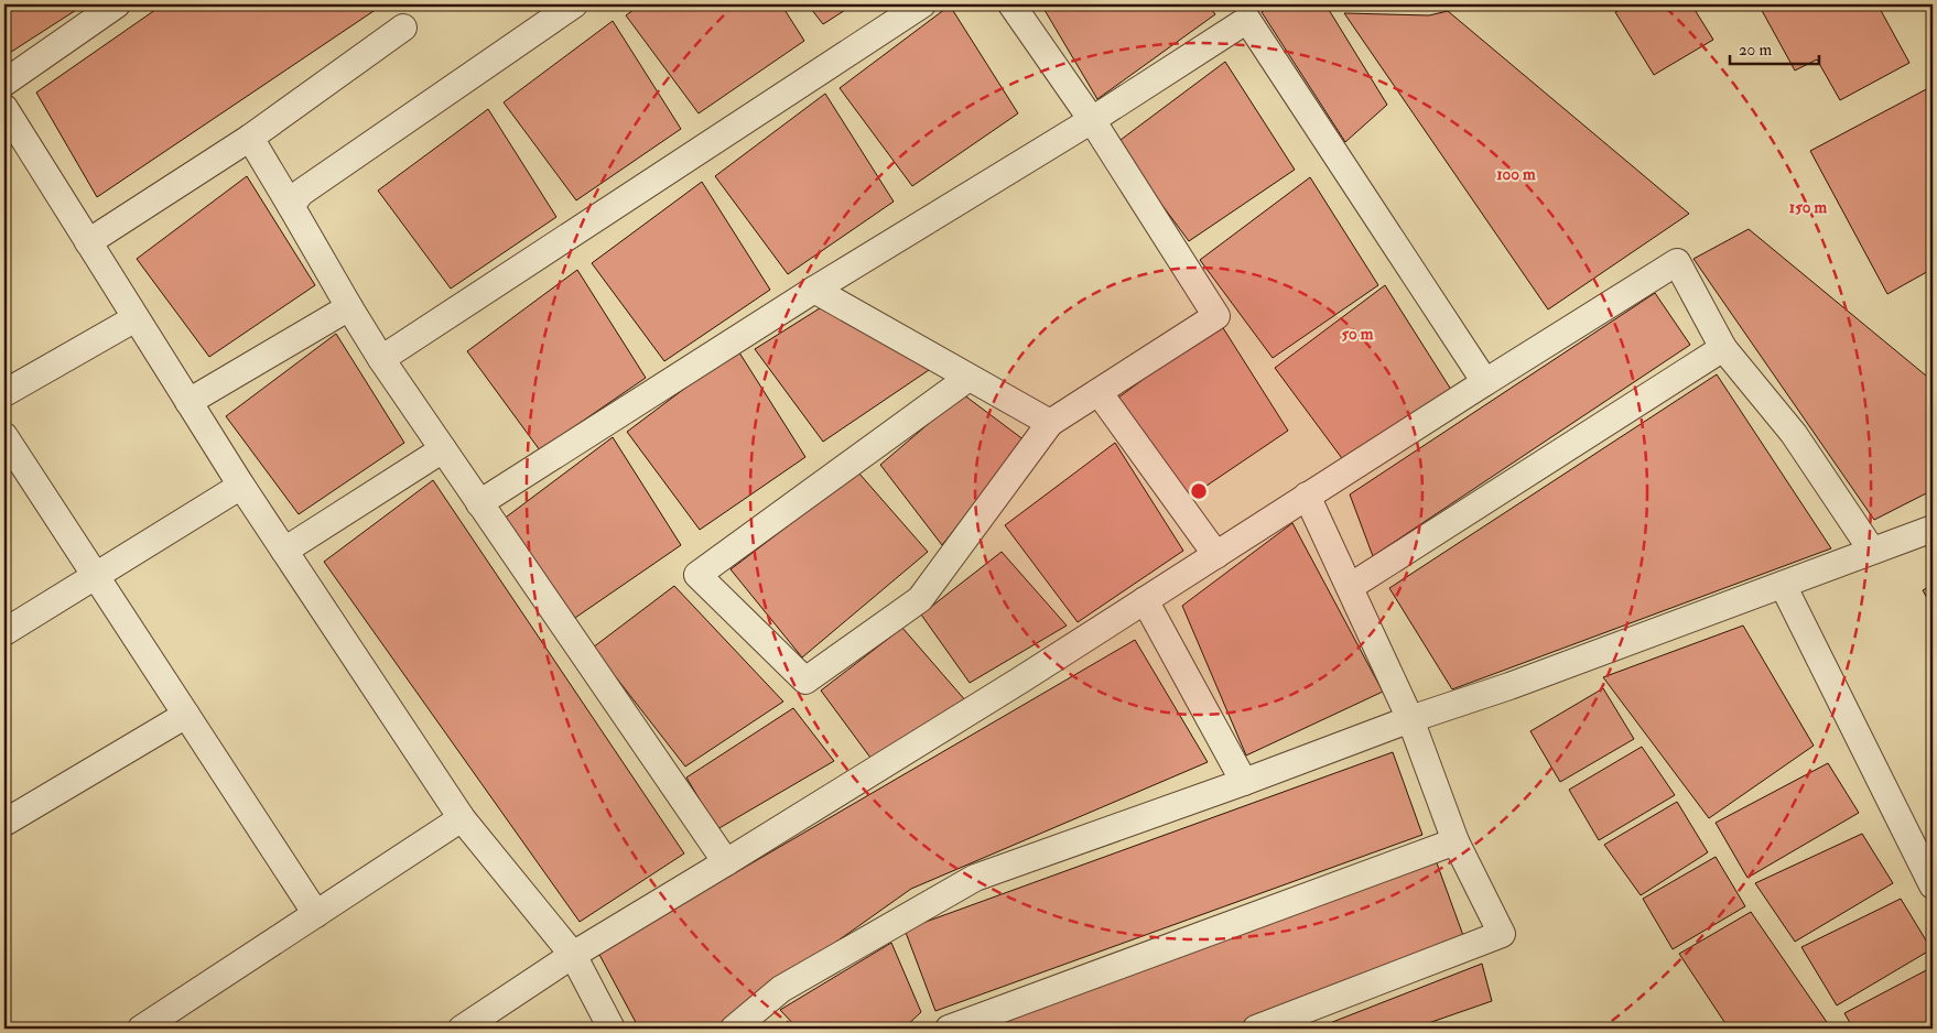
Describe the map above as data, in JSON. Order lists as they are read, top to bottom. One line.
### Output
{"scale_bar":"20 m","rings":["100 m","150 m","50 m"]}
